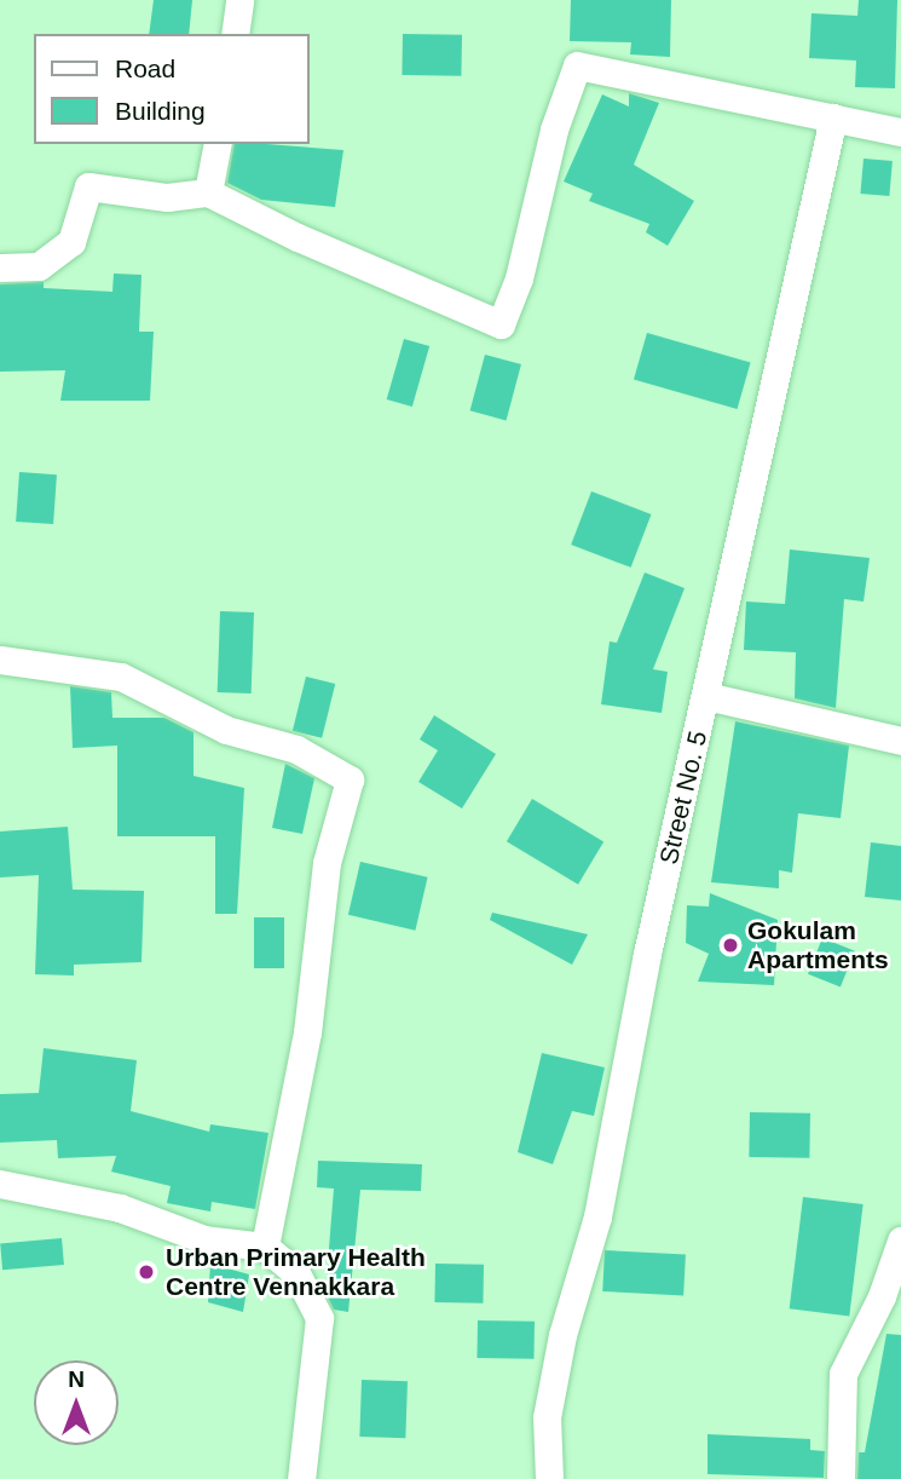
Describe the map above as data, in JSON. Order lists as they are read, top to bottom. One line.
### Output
{"streets":{"street":["Street No. 5"]},"places":["Gokulam Apartments","Urban Primary Health Centre Vennakkara"],"legend":["Road","Building"],"north":"top"}
